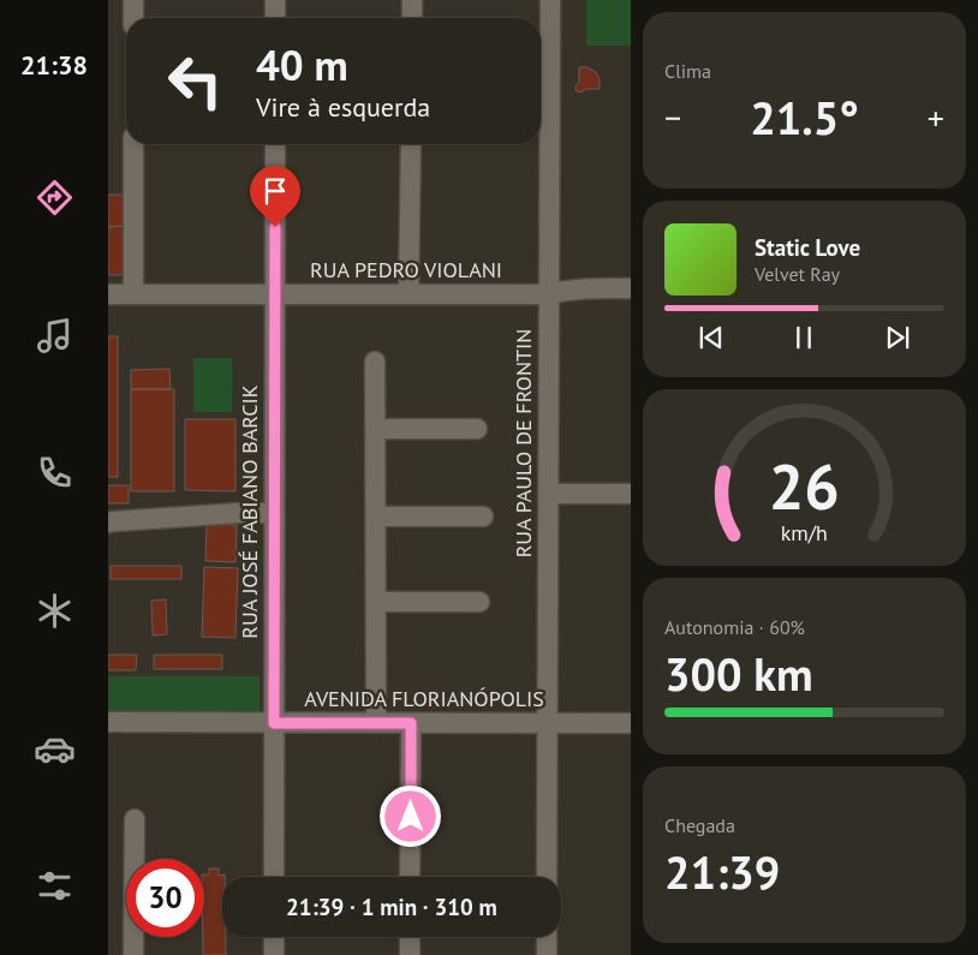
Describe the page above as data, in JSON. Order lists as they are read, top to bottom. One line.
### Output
{"streets":{"street":["RUA PEDRO VIOLANI","RUA PAULO DE FRONTIN","RUA JOSÉ FABIANO BARCIK","AVENIDA FLORIANÓPOLIS"]},"crossings":[["RUA PEDRO VIOLANI","RUA PAULO DE FRONTIN"],["RUA PEDRO VIOLANI","RUA JOSÉ FABIANO BARCIK"],["RUA PAULO DE FRONTIN","AVENIDA FLORIANÓPOLIS"],["RUA JOSÉ FABIANO BARCIK","AVENIDA FLORIANÓPOLIS"]],"page":{"tabs":"21:38","tile":["Clima",["Autonomia · 60%","300 km"],["Chegada","21:39"]],"turn":["40 m","Vire à esquerda"],"heat":["−","21.5°","+"],"song":["Static Love","Velvet Ray"],"limit":"30","trip":"21:39 · 1 min · 310 m","gauge":["26","km/h"]}}
